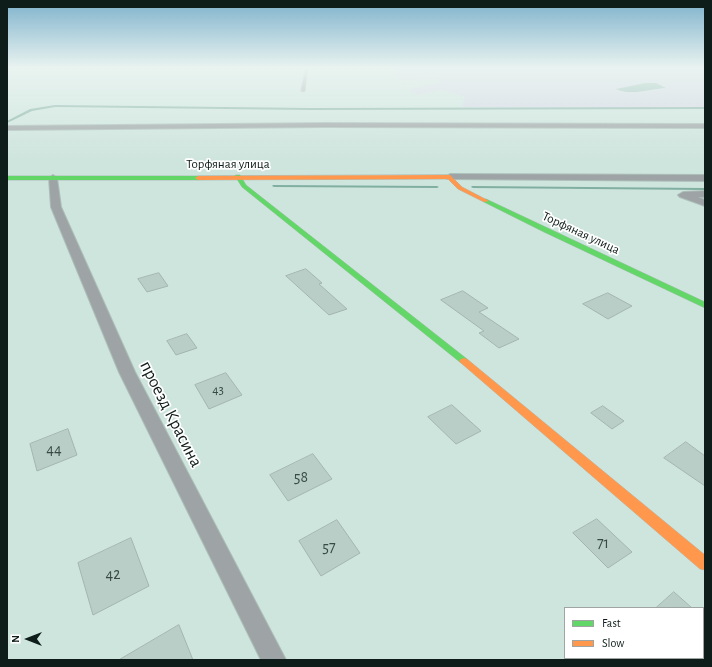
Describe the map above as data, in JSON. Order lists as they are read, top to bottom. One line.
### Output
{"streets":{"street":["Торфяная улица","проезд Красина"]},"crossings":[["Торфяная улица","проезд Красина"]],"house_numbers":["43","44","58","71","57","42"],"legend":["Fast","Slow"],"north":"left"}
